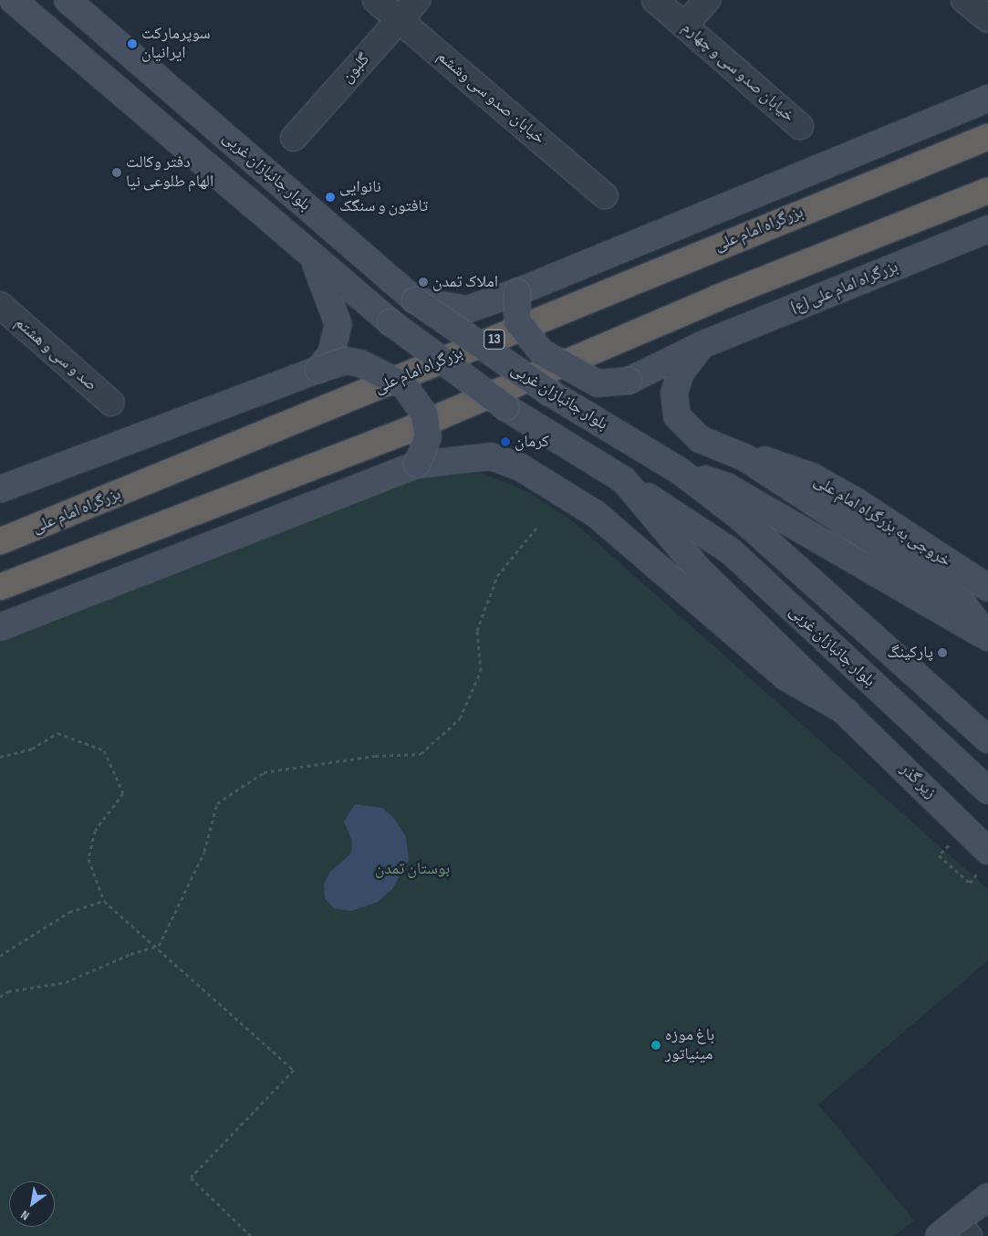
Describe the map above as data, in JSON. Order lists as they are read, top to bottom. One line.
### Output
{"streets":{"highway":["بزرگراه امام علی","13"],"main road":["بلوار جانبازان غربی","بزرگراه امام علی (ع)","خروجی به بزرگراه امام علی","زیر گذر"],"street":["گلبون","خیابان صدو سی و چهارم","خیابان صدو سی وششم","صد و سی و هشتم"]},"crossings":[["گلبون","خیابان صدو سی وششم"],["بلوار جانبازان غربی","زیر گذر"]],"parks":["بوستان تمدن"],"places":["سوپرمارکت ایرانیان","دفتر وکالت الهام طلوعی نیا","نانوایی تافتون و سنگک","املاک تمدن","کرمان","پارکینگ","باغ موزه مینیاتور"],"north":"bottom left"}
